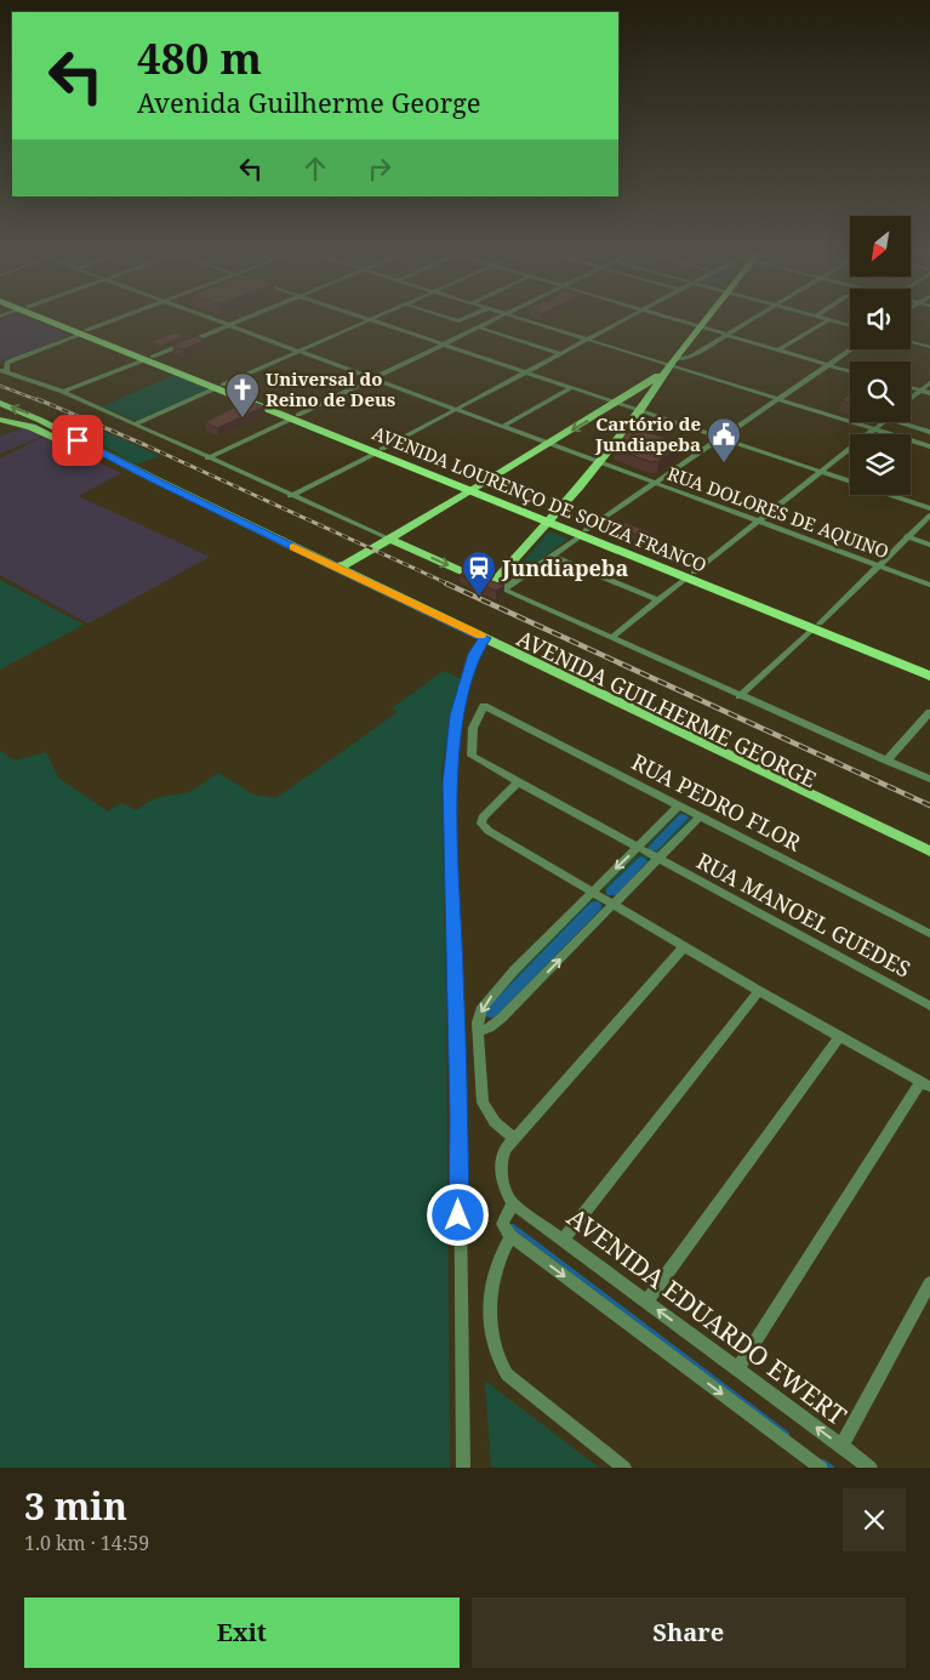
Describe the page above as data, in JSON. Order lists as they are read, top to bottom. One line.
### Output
{"streets":{"highway":["AVENIDA LOURENÇO DE SOUZA FRANCO"],"main road":["AVENIDA GUILHERME GEORGE"],"street":["RUA DOLORES DE AQUINO","RUA PEDRO FLOR","RUA MANOEL GUEDES","AVENIDA EDUARDO EWERT"]},"crossings":[["RUA PEDRO FLOR","RUA MANOEL GUEDES"]],"places":{"church":["Universal do Reino de Deus"],"public building":["Cartório de Jundiapeba"],"station":["Jundiapeba"]},"north":"bottom left","page":{"turn":["480 m","Avenida Guilherme George"],"heading":["3 min","1.0 km · 14:59"],"buttons":["Exit","Share"]}}
